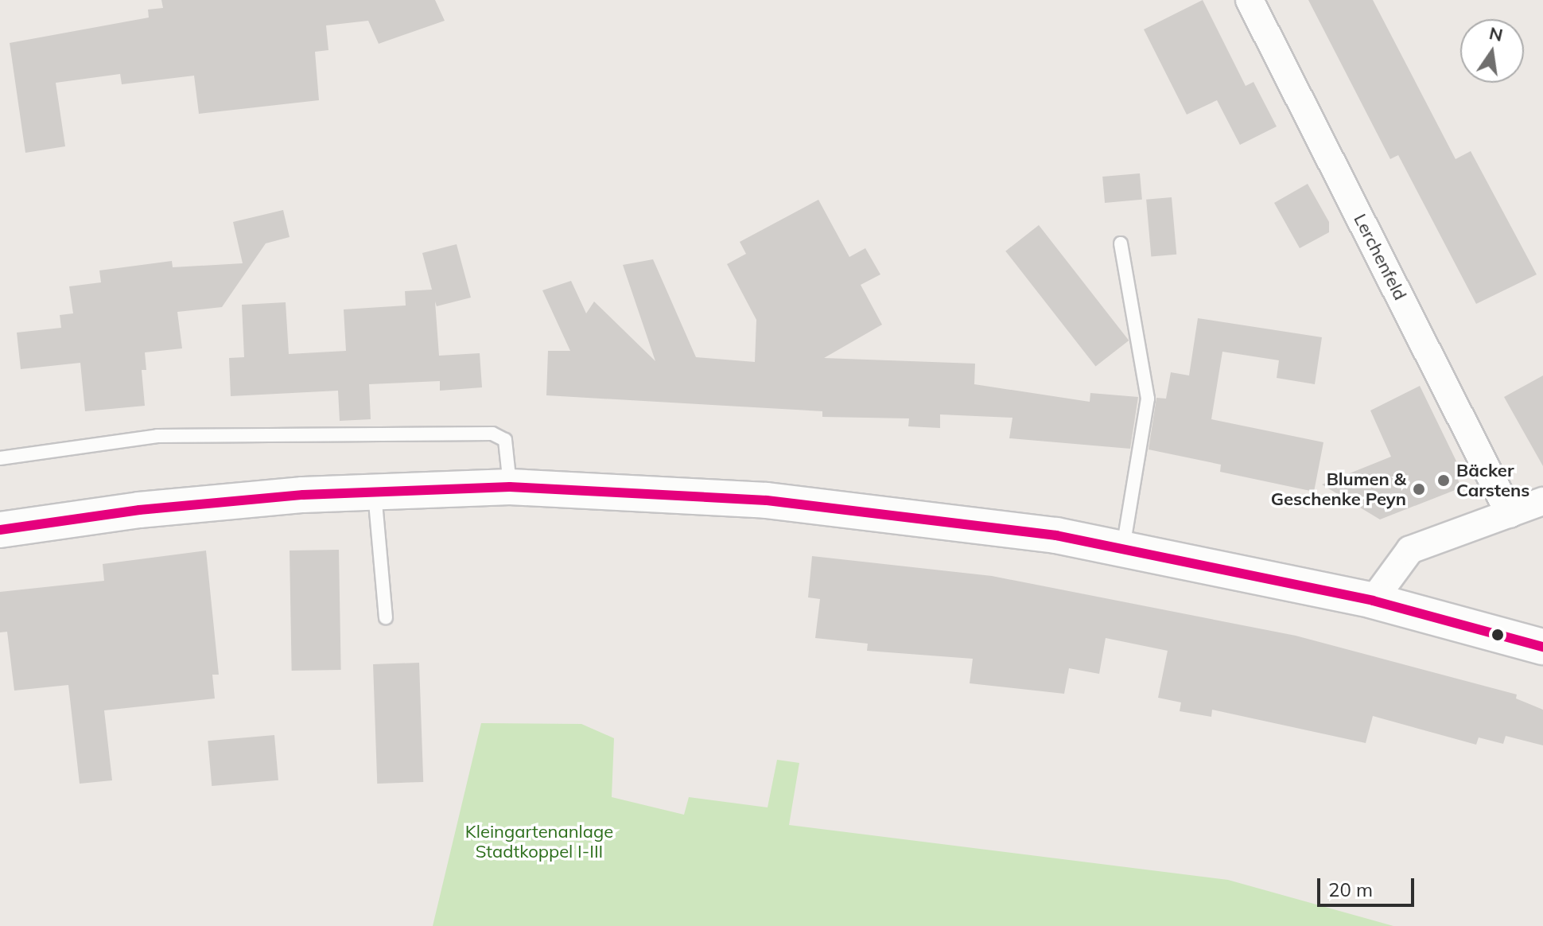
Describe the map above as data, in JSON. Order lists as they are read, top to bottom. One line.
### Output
{"streets":{"street":["Lerchenfeld"]},"parks":["Kleingartenanlage Stadtkoppel I-III"],"places":["Bäcker Carstens","Blumen & Geschenke Peyn"],"scale_bar":"20 m","north":"top"}
